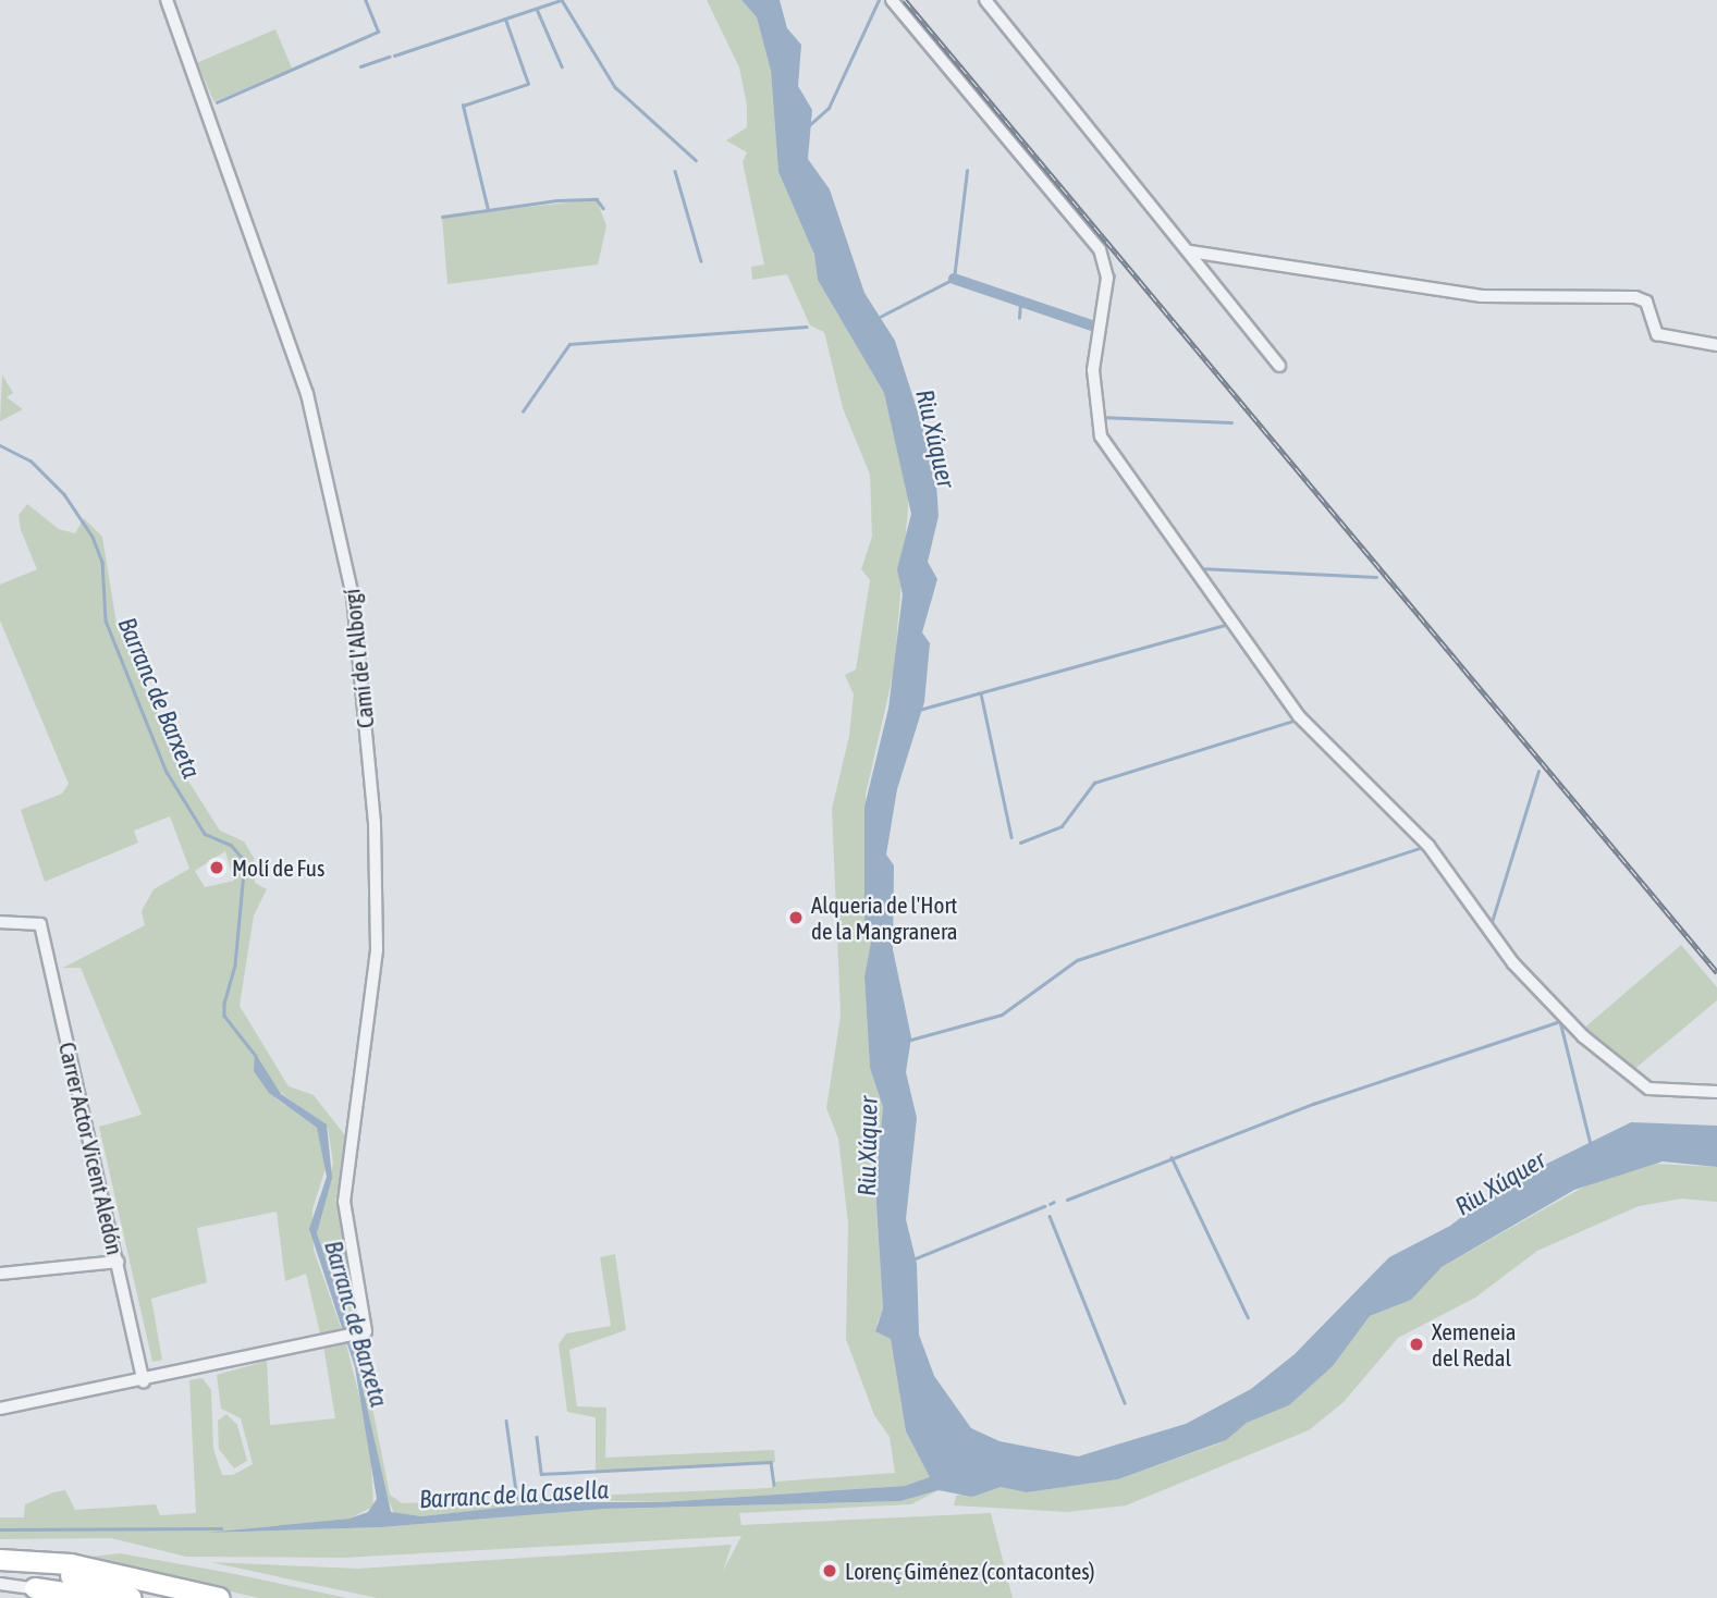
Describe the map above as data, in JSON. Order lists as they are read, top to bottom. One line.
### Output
{"streets":{"street":["Camí de l'Alborgí","Carrer Actor Vicent Aledón"]},"crossings":[["Camí de l'Alborgí","Carrer Actor Vicent Aledón"]],"water":["Riu Xúquer","Barranc de Barxeta","Barranc de la Casella"],"places":["Molí de Fus","Alqueria de l'Hort de la Mangranera","Xemeneia del Redal","Lorenç Giménez (contacontes)"]}
